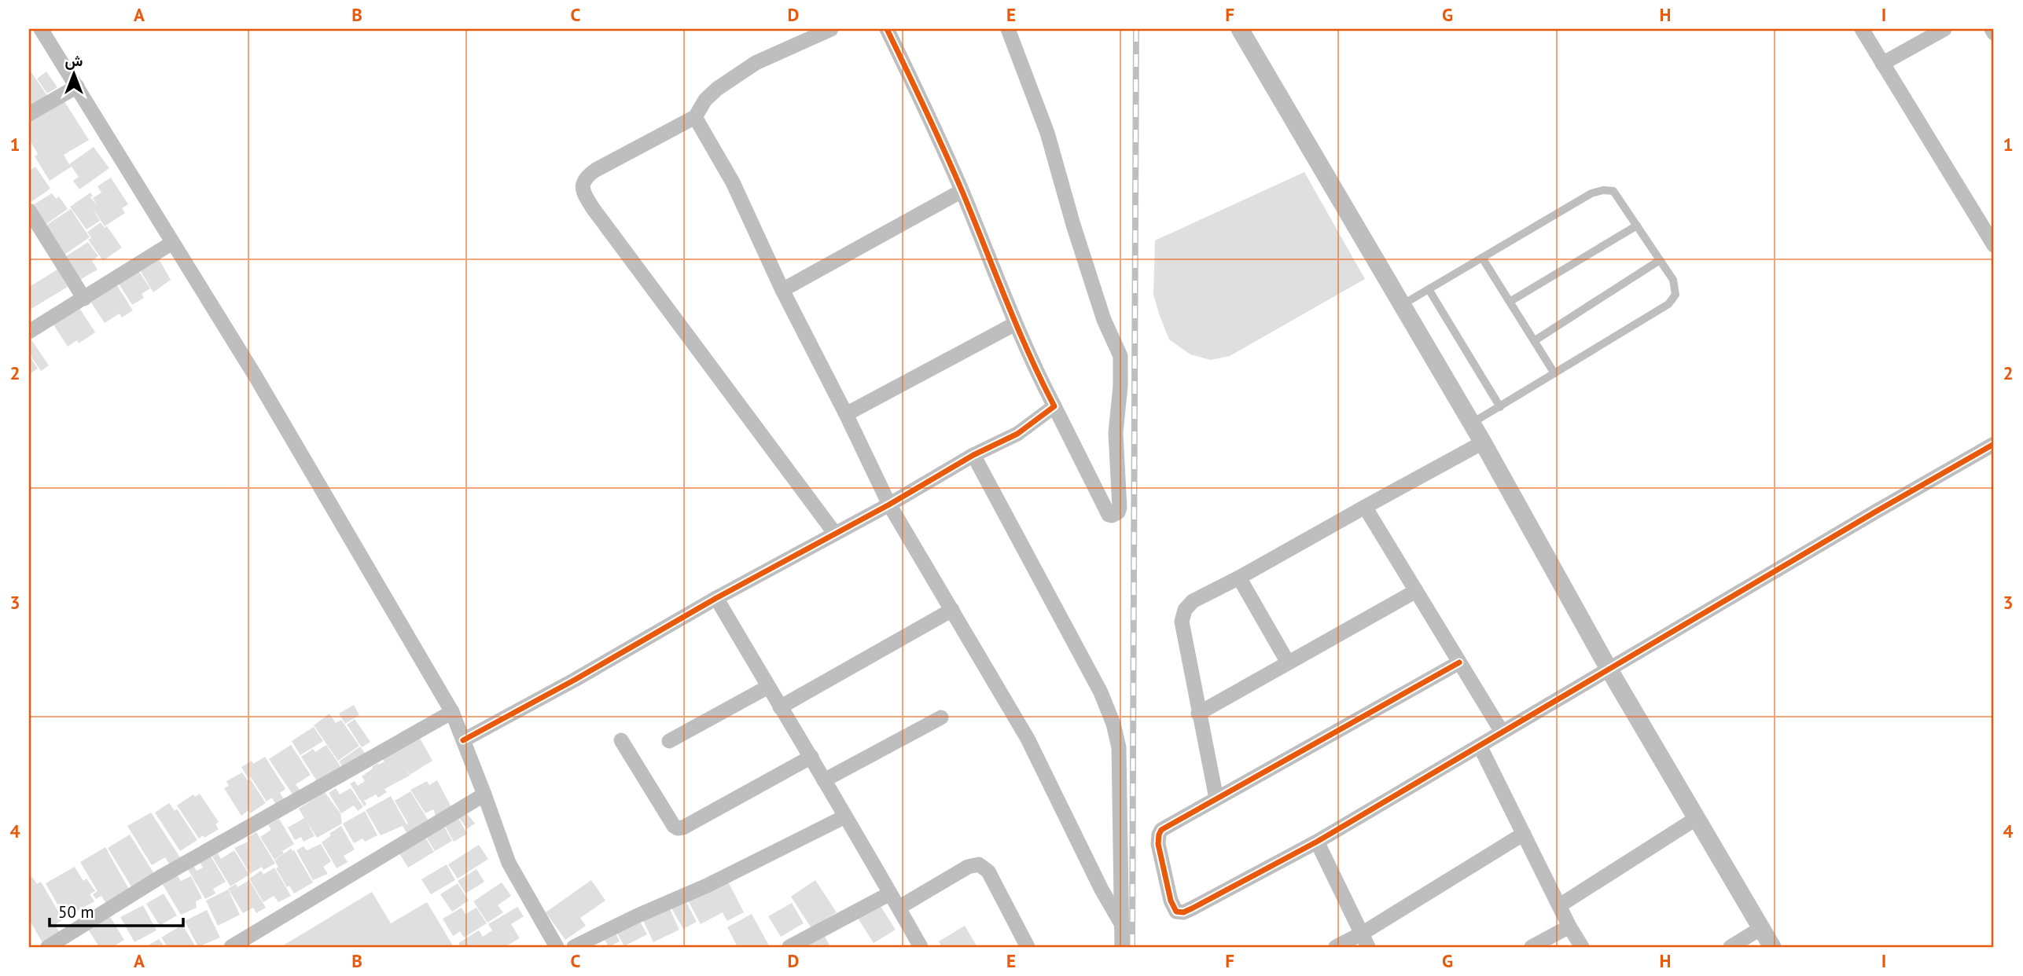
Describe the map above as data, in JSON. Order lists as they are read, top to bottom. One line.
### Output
{"scale_bar":"50 m","north":"top","grid":{"columns":["A","B","C","D","E","F","G","H","I"],"rows":["1","2","3","4"]}}
